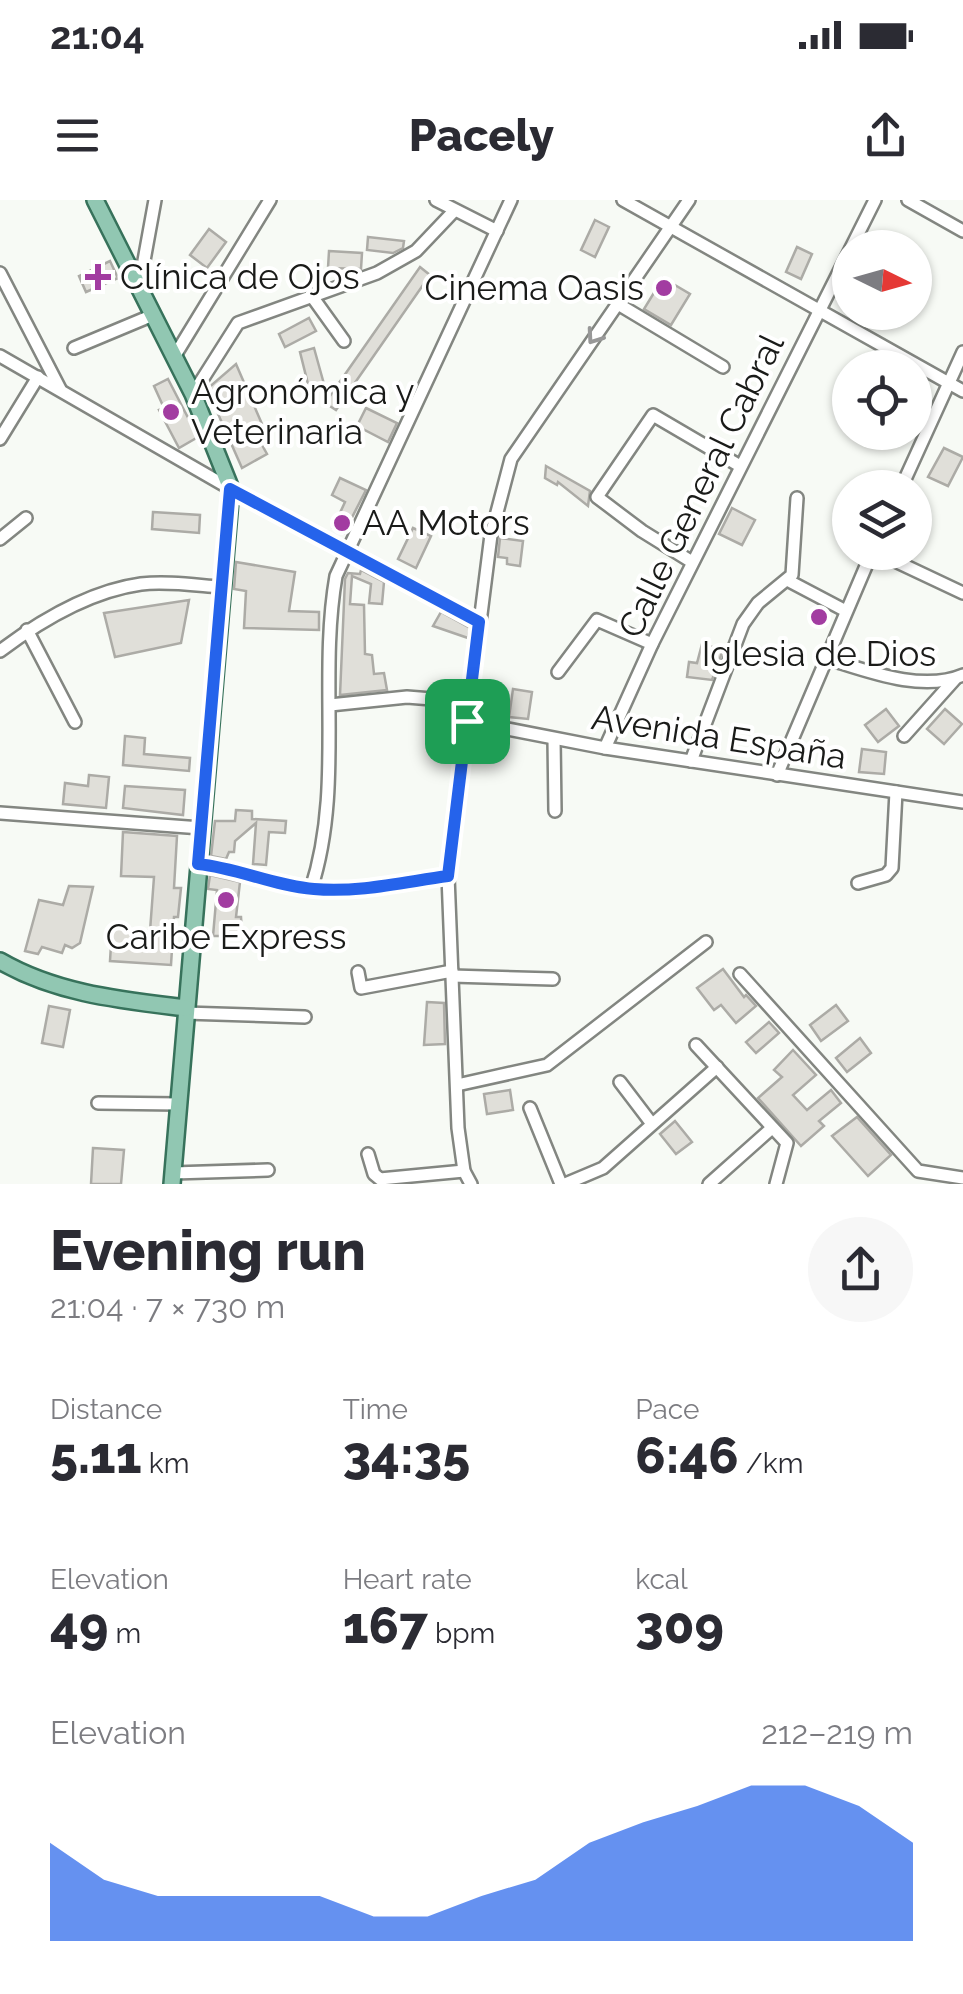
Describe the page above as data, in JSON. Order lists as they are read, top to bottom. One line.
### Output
{"streets":{"street":["Calle General Cabral","Avenida España"]},"crossings":[["Calle General Cabral","Avenida España"]],"places":{"health":["Clínica de Ojos"],"other":["Cinema Oasis","Agronómica y Veterinaria","AA Motors","Iglesia de Dios","Caribe Express"]},"north":"right","page":{"status":"21:04","header":"Pacely","heading":["Evening run","21:04 · 7 × 730 m"],"stats":[["Distance","5.11 km"],["Time","34:35"],["Pace","6:46 /km"],["Elevation","49 m"],["Heart rate","167 bpm"],["kcal","309"]],"chart":["Elevation","212–219 m"]}}
